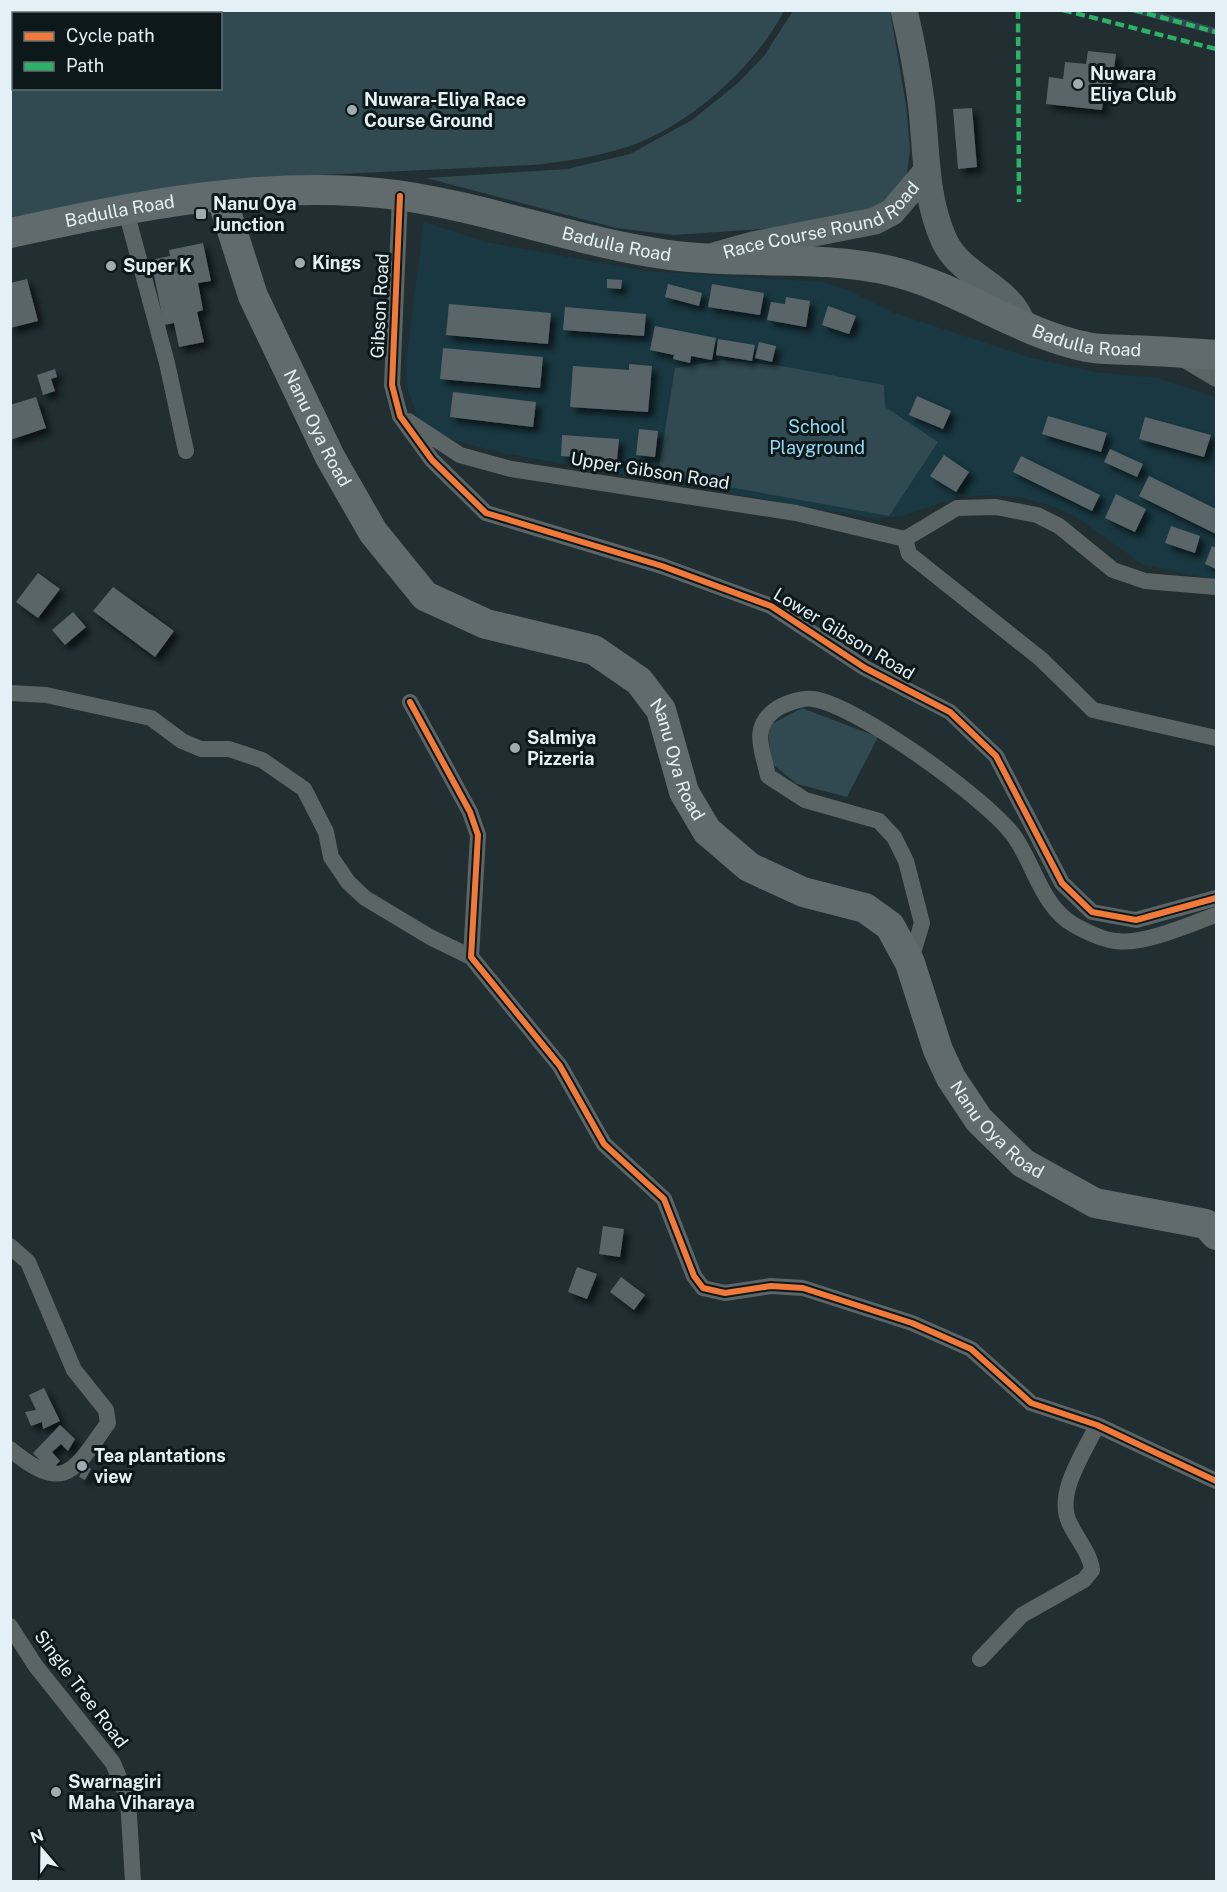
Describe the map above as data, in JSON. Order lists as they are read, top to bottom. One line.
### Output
{"streets":{"highway":["Badulla Road","Nanu Oya Road"],"main road":["Race Course Round Road"],"street":["Gibson Road","Upper Gibson Road","Lower Gibson Road","Single Tree Road"]},"crossings":[["Badulla Road","Race Course Round Road"],["Badulla Road","Gibson Road"],["Badulla Road","Nanu Oya Road"],["Gibson Road","Upper Gibson Road"],["Gibson Road","Lower Gibson Road"],["Upper Gibson Road","Lower Gibson Road"]],"parks":["School Playground"],"places":{"other":["Nuwara Eliya Club","Nuwara-Eliya Race Course Ground","Kings","Super K","Salmiya Pizzeria","Tea plantations view","Swarnagiri Maha Viharaya"],"transit":["Nanu Oya Junction"]},"legend":["Cycle path","Path"],"north":"top"}
